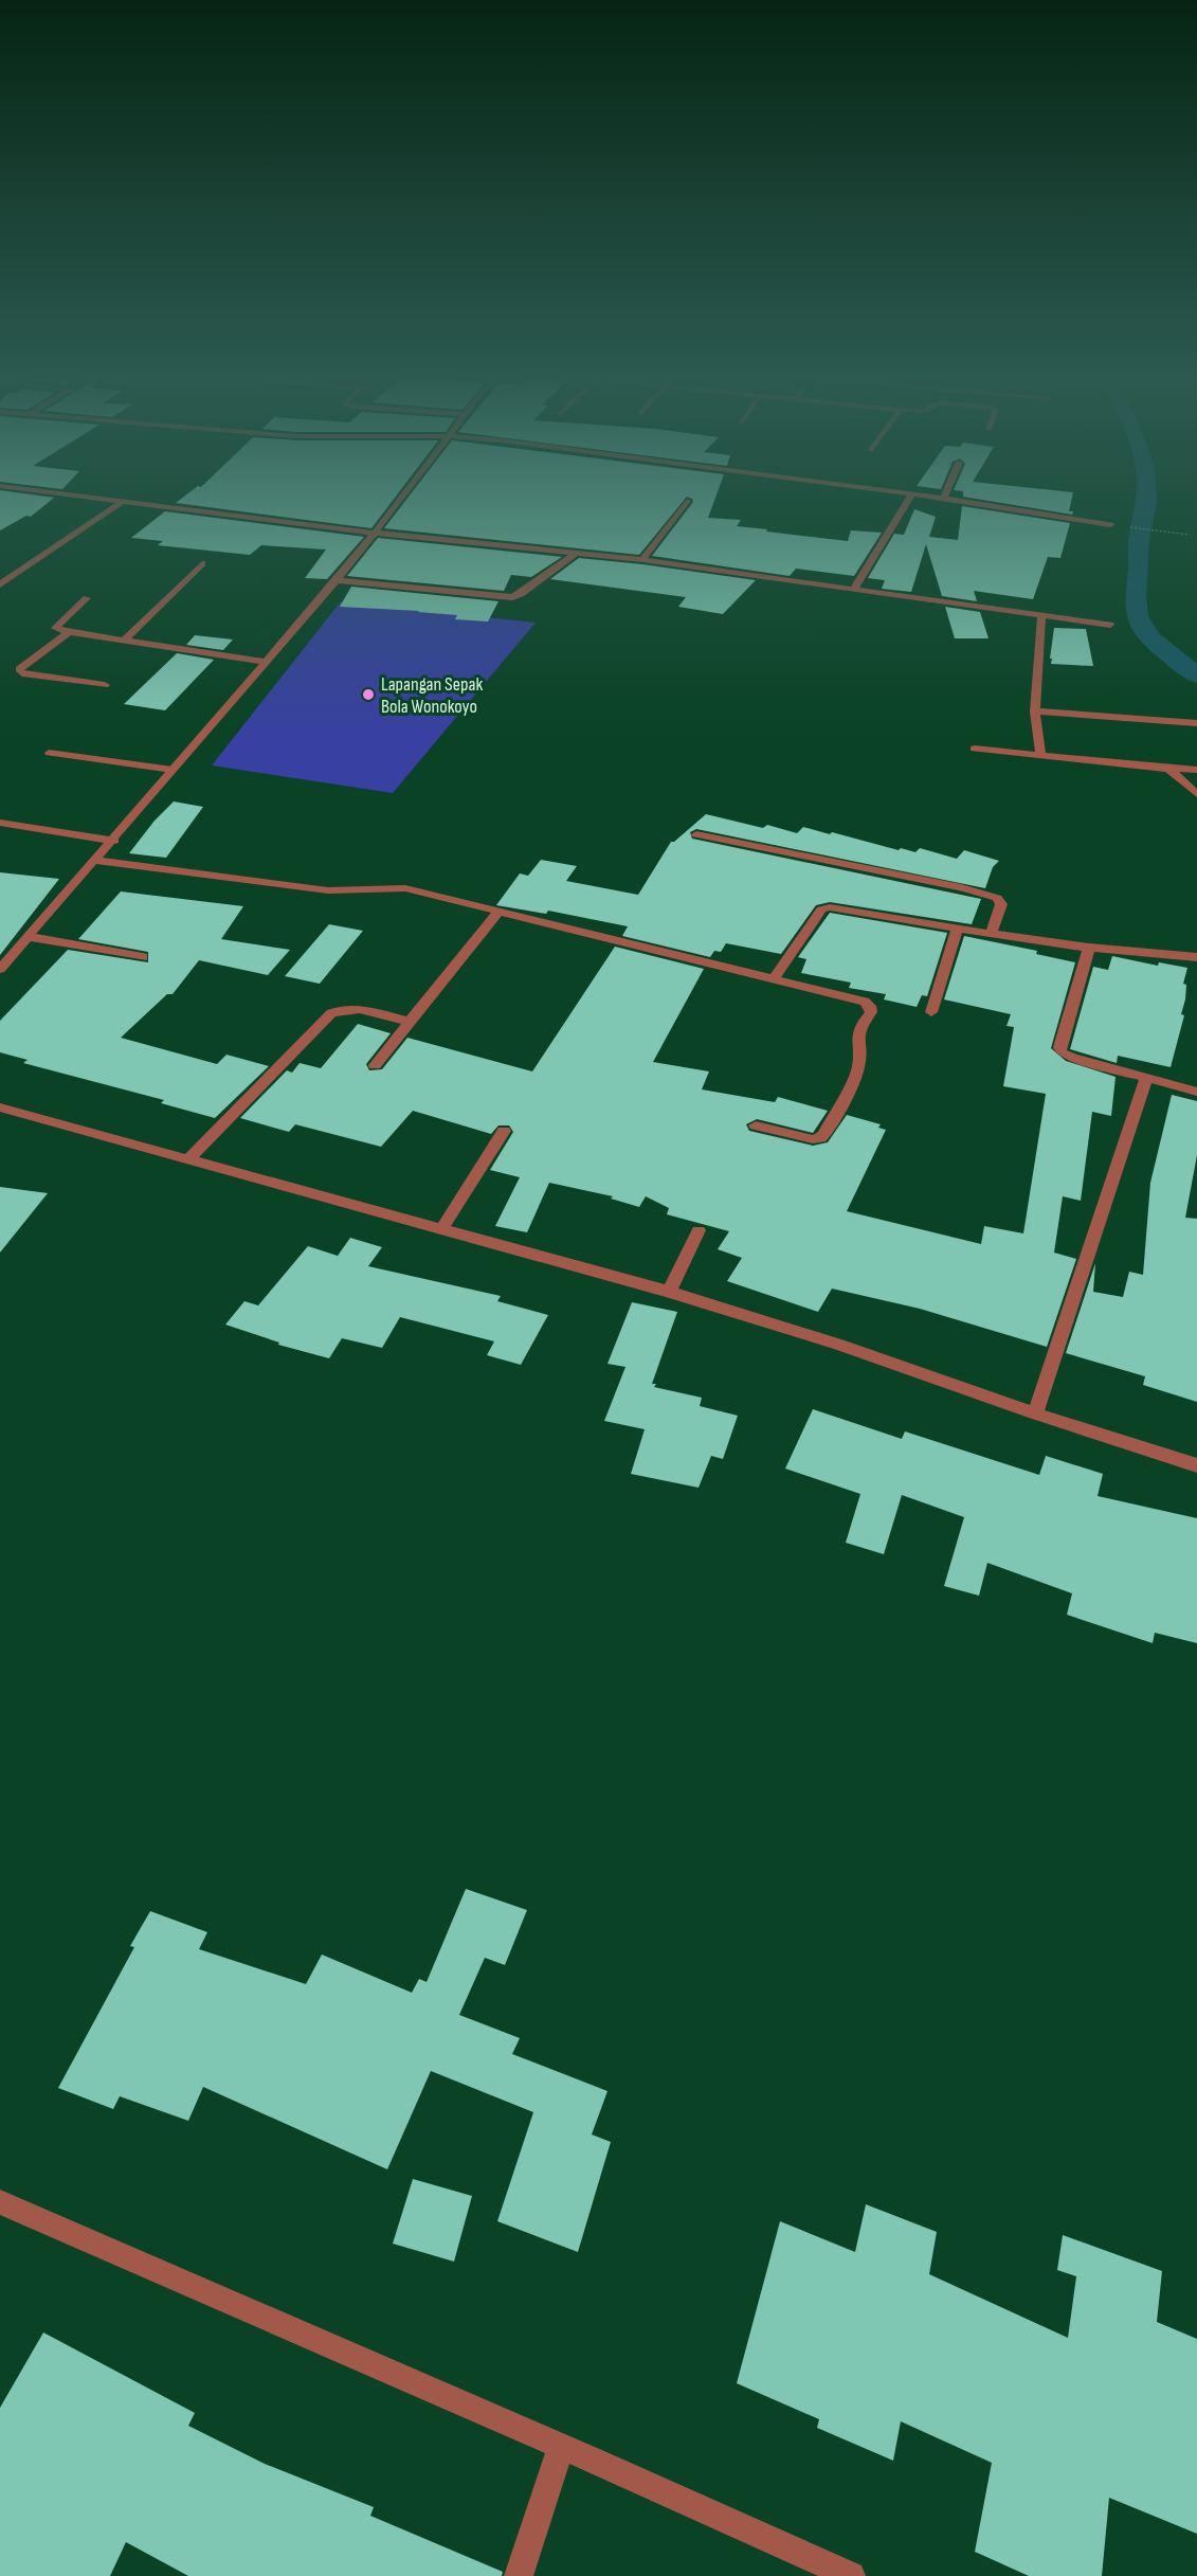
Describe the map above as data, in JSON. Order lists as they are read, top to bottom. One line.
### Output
{"places":["Lapangan Sepak Bola Wonokoyo"]}
